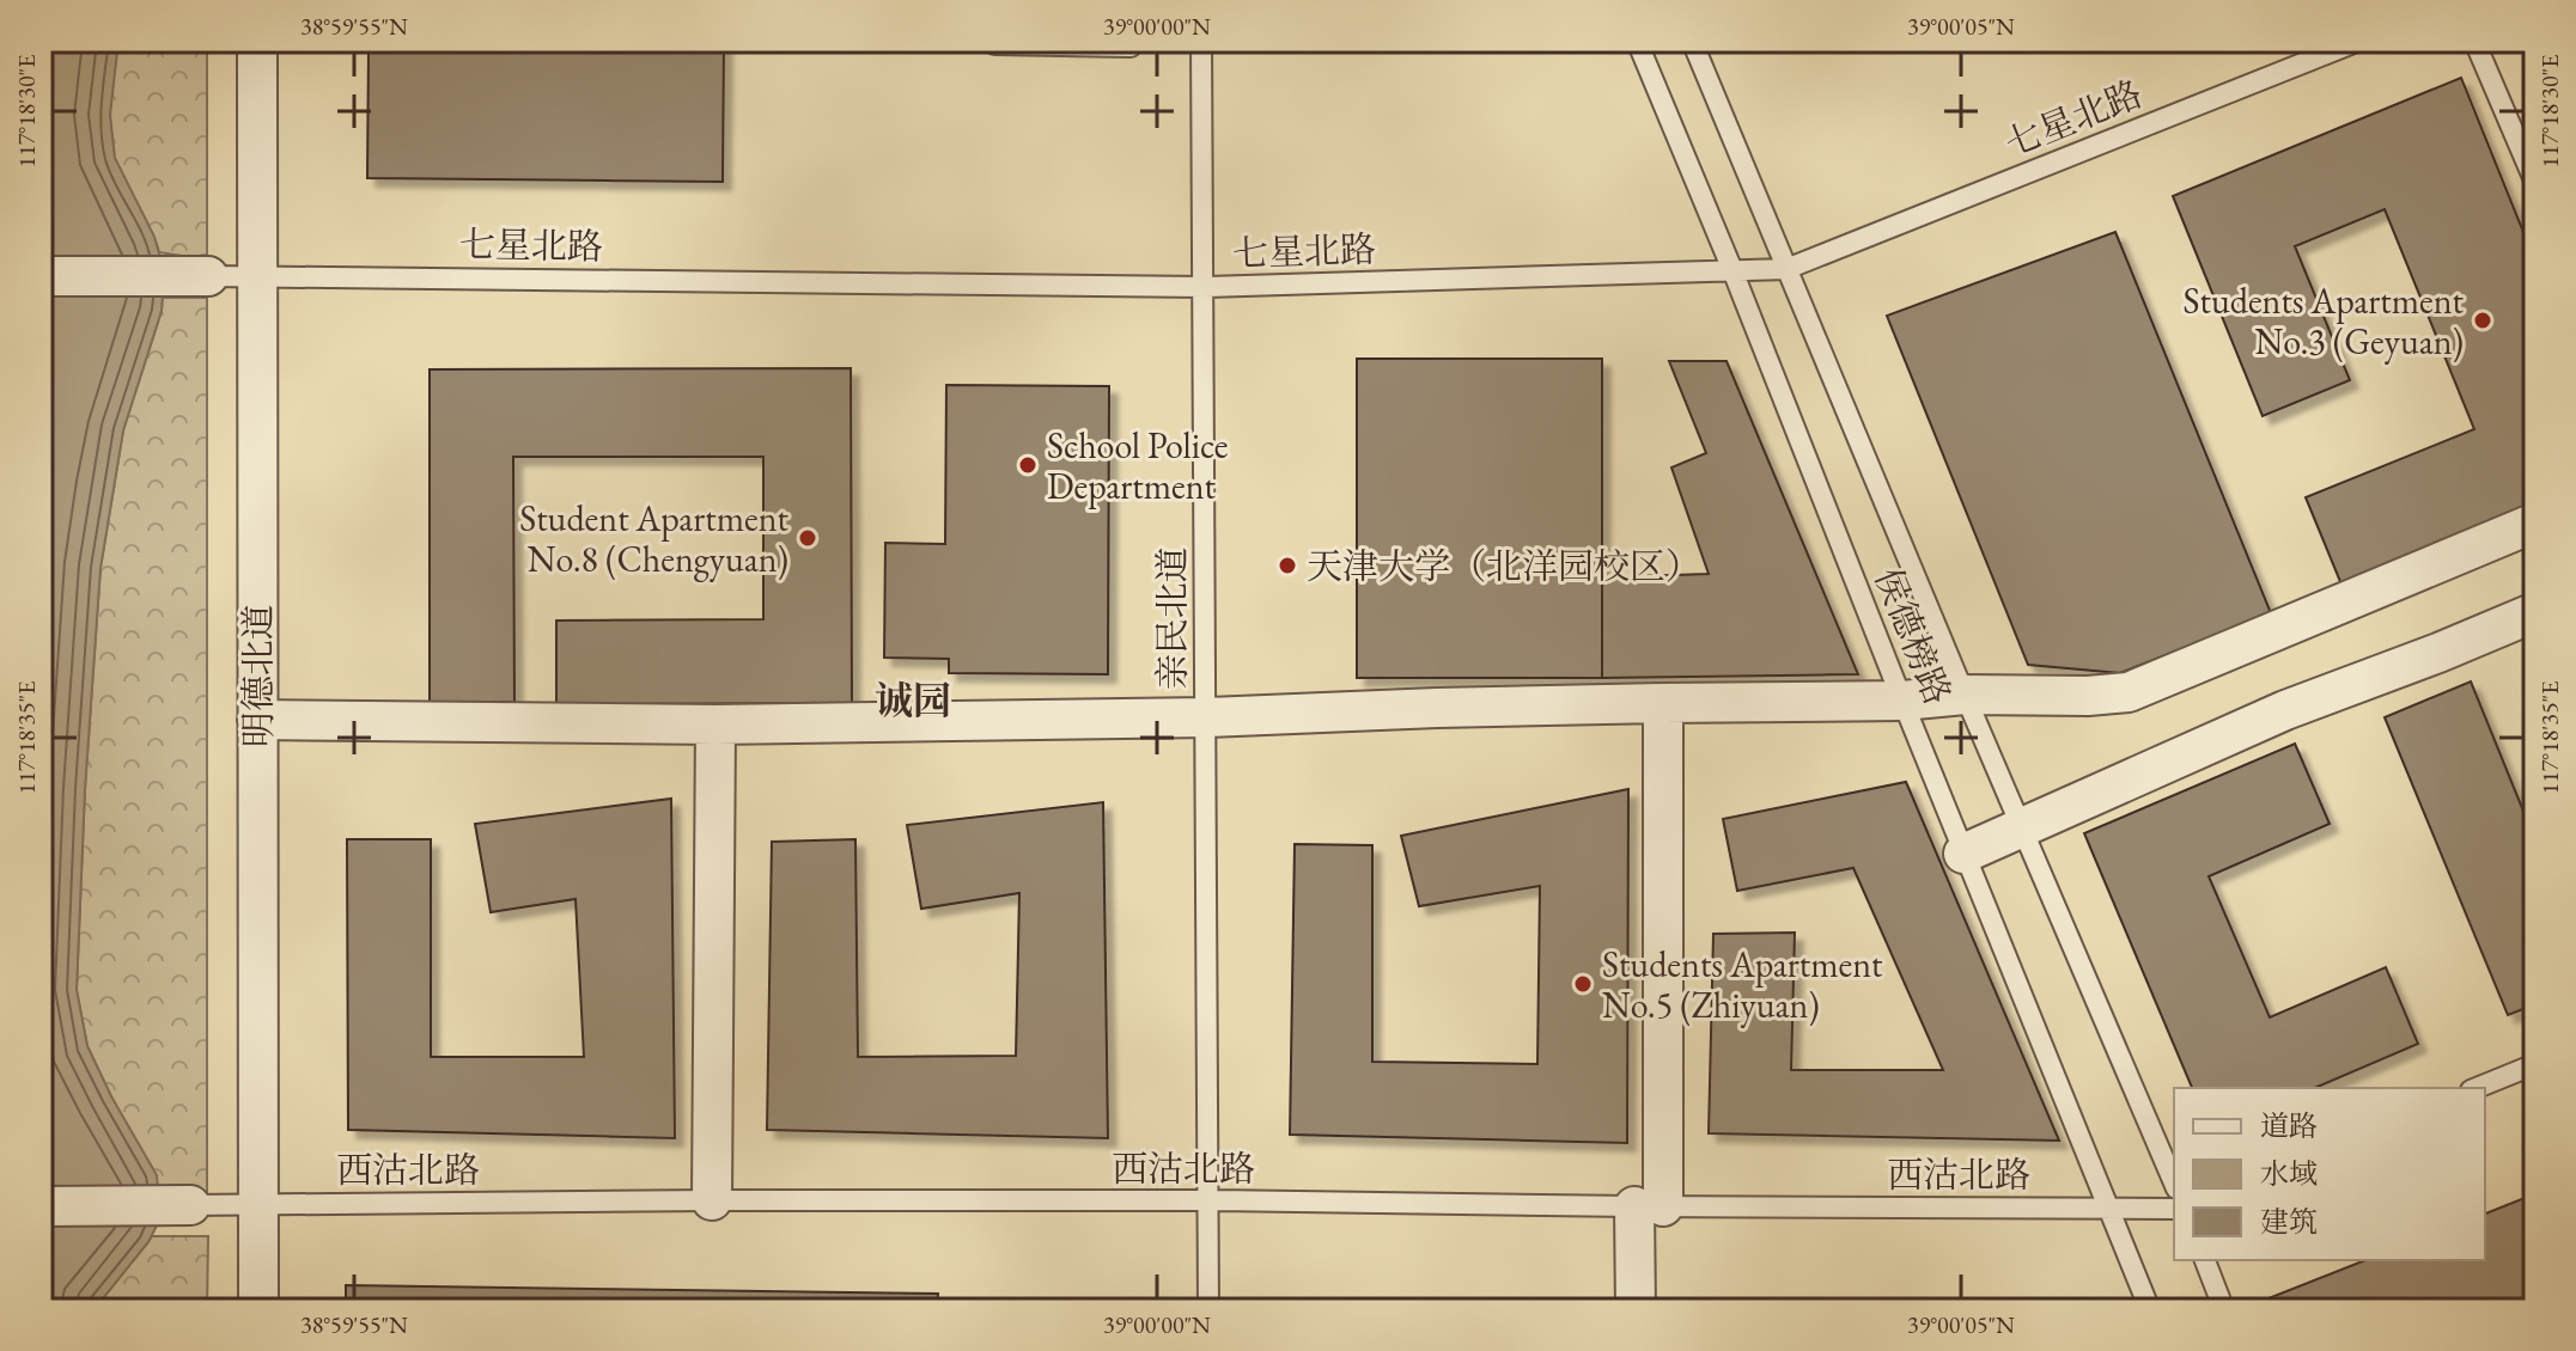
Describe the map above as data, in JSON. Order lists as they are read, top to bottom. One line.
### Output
{"streets":{"street":["明德北道"],"lane":["七星北路","亲民北道","侯德榜路","西沽北路"]},"crossings":[["七星北路","亲民北道"],["七星北路","侯德榜路"],["七星北路","明德北道"],["亲民北道","西沽北路"],["侯德榜路","西沽北路"],["明德北道","西沽北路"]],"districts":["诚园"],"places":["Students Apartment No.3 (Geyuan)","School Police Department","Student Apartment No.8 (Chengyuan)","天津大学（北洋园校区）","Students Apartment No.5 (Zhiyuan)"],"legend":["道路","水域","建筑"],"coordinates":["38°59'55\"N","39°00'00\"N","39°00'05\"N","117°18'30\"E","117°18'35\"E"]}
